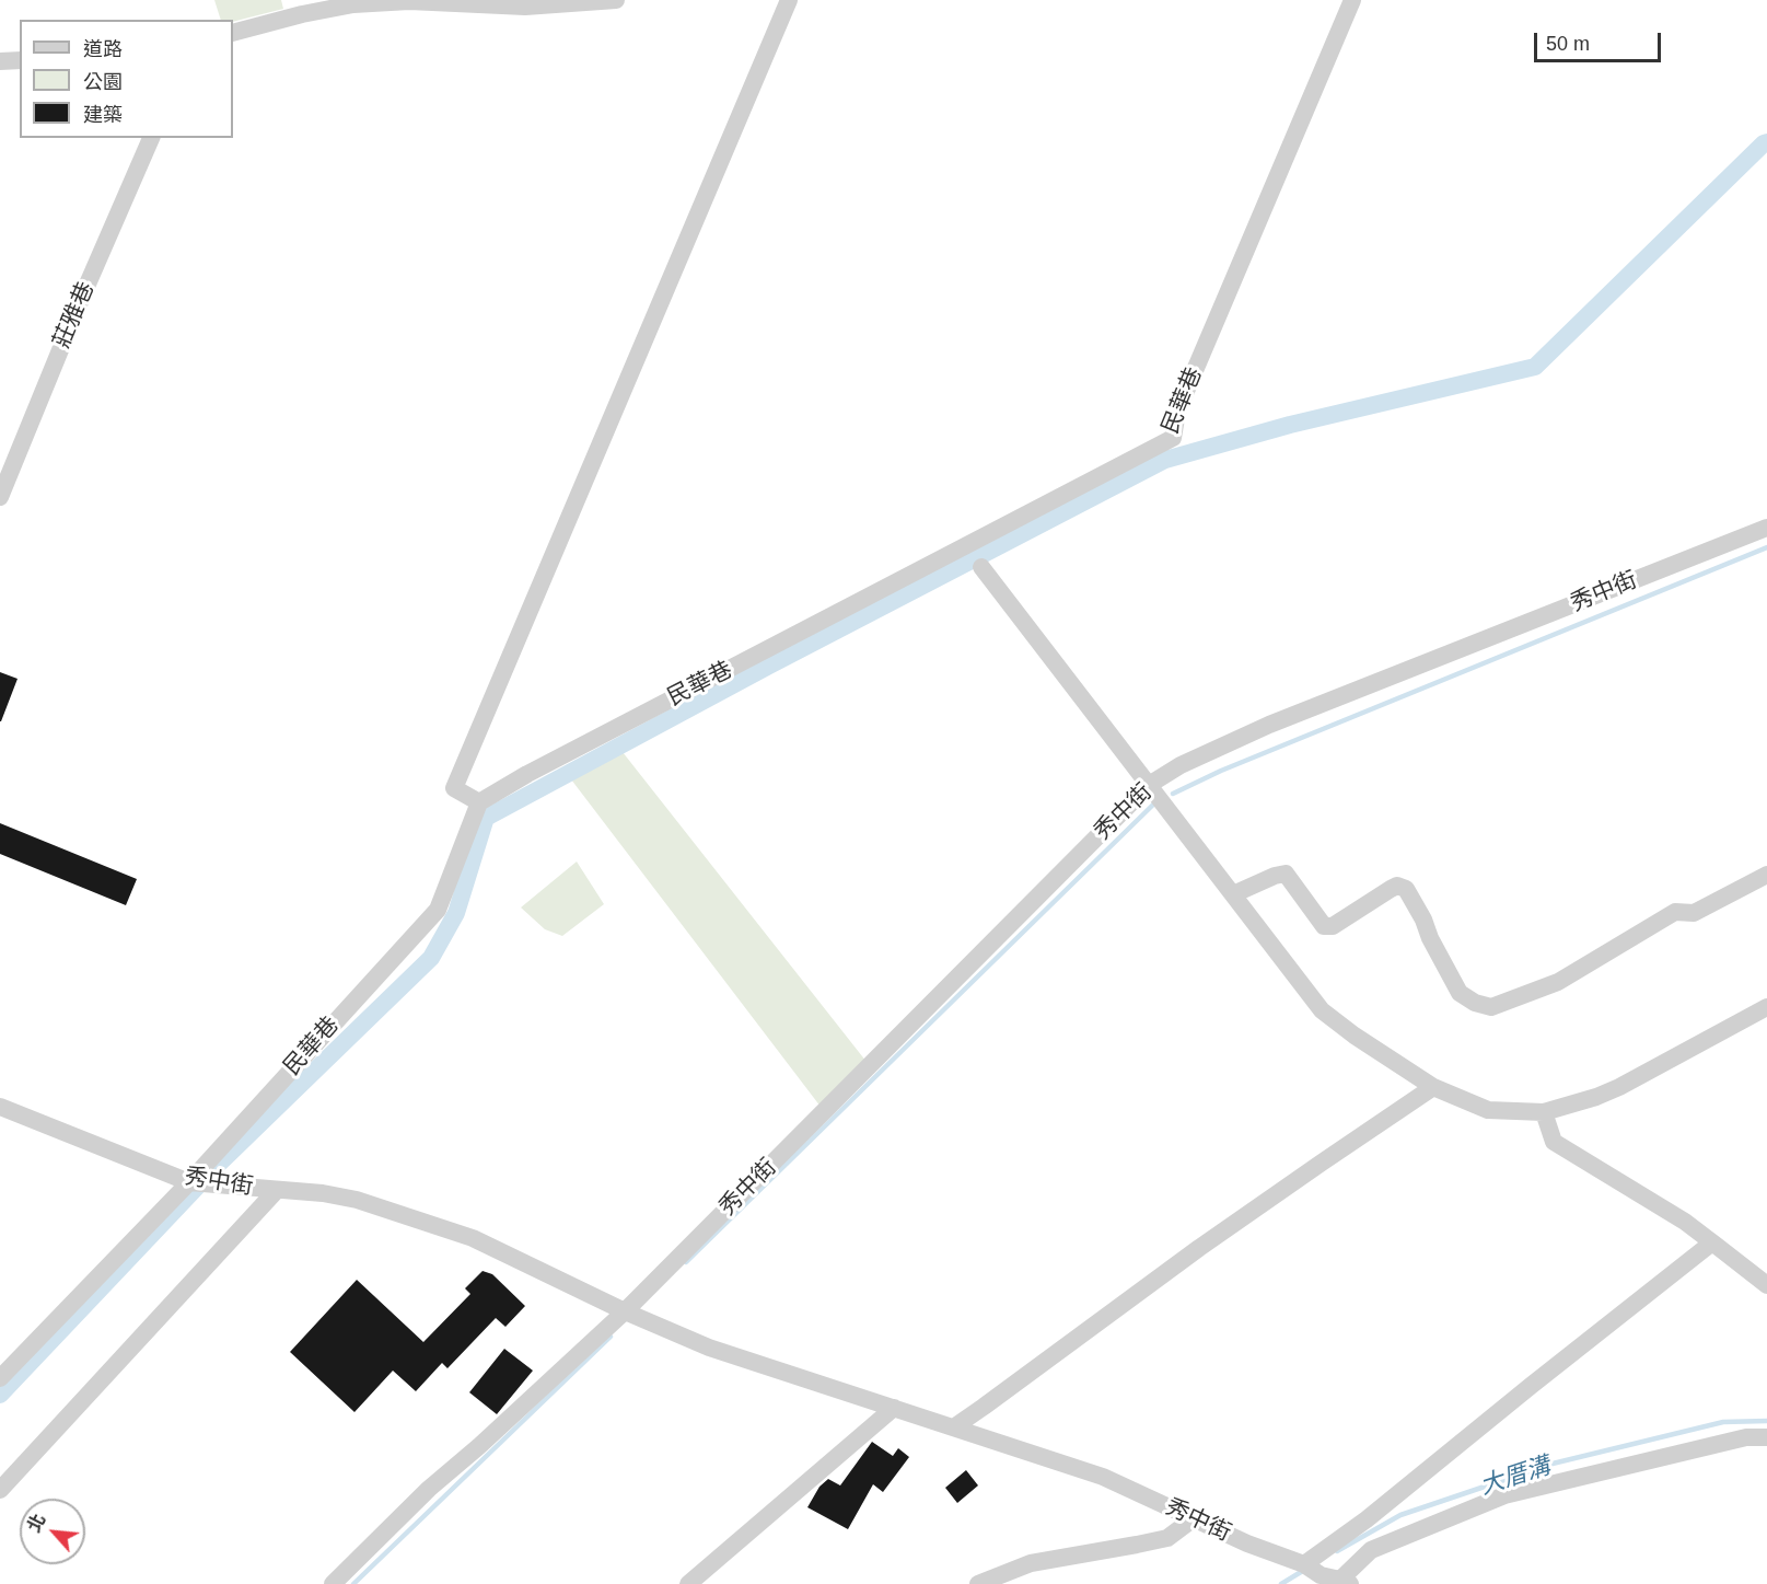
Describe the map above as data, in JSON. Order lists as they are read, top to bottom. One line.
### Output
{"streets":{"street":["莊雅巷","民華巷","秀中街"]},"crossings":[["民華巷","秀中街"]],"water":["大厝溝"],"legend":["道路","公園","建築"],"scale_bar":"50 m","north":"top left"}
